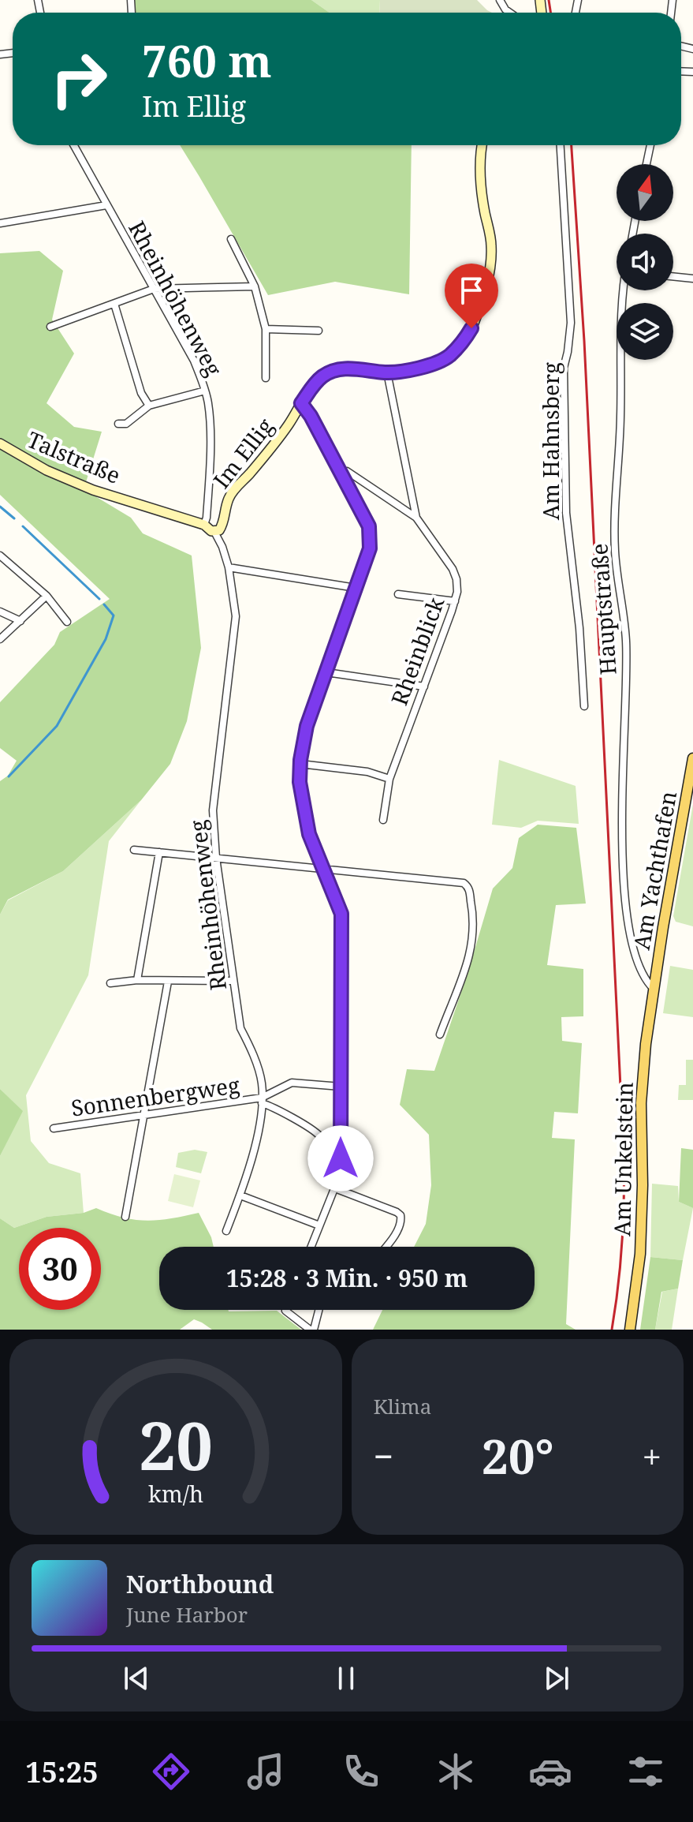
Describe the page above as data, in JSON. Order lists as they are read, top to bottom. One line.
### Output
{"streets":{"main road":["Am Yachthafen","Am Unkelstein"],"street":["Rheinhöhenweg","Am Hahnsberg","Im Ellig","Talstraße","Hauptstraße","Rheinblick","Sonnenbergweg"]},"crossings":[["Rheinhöhenweg","Im Ellig"],["Rheinhöhenweg","Talstraße"],["Rheinhöhenweg","Sonnenbergweg"],["Hauptstraße","Am Yachthafen"],["Hauptstraße","Am Unkelstein"],["Am Yachthafen","Am Unkelstein"]],"north":"top","page":{"turn":["760 m","Im Ellig"],"limit":"30","trip":"15:28 · 3 Min. · 950 m","tile":"Klima","heat":["−","20°","+"],"song":["Northbound","June Harbor"],"tabs":"15:25","gauge":["20","km/h"]}}
